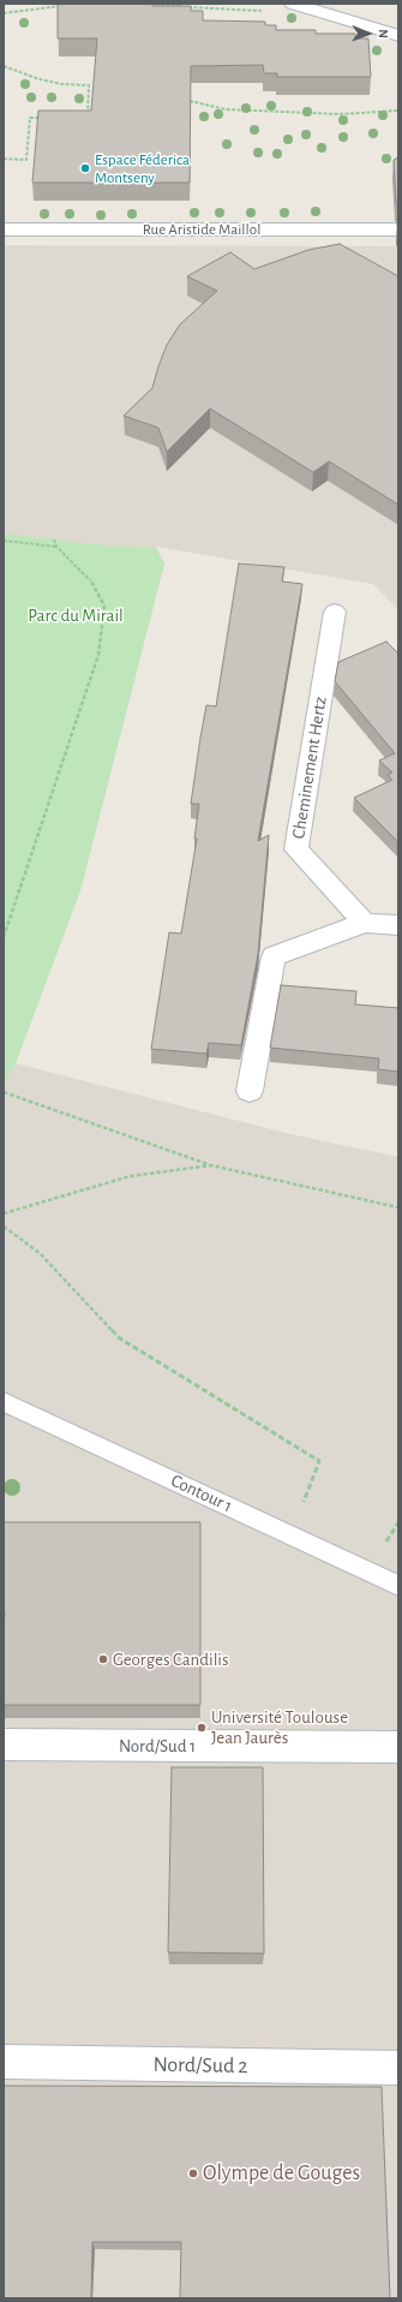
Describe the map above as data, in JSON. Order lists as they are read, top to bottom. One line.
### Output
{"streets":{"street":["Rue Aristide Maillol","Cheminement Hertz","Nord/Sud 1","Nord/Sud 2"],"lane":["Contour 1"]},"parks":["Parc du Mirail"],"places":["Espace Féderica Montseny","Georges Candilis","Université Toulouse Jean Jaurès","Olympe de Gouges"],"north":"right"}
